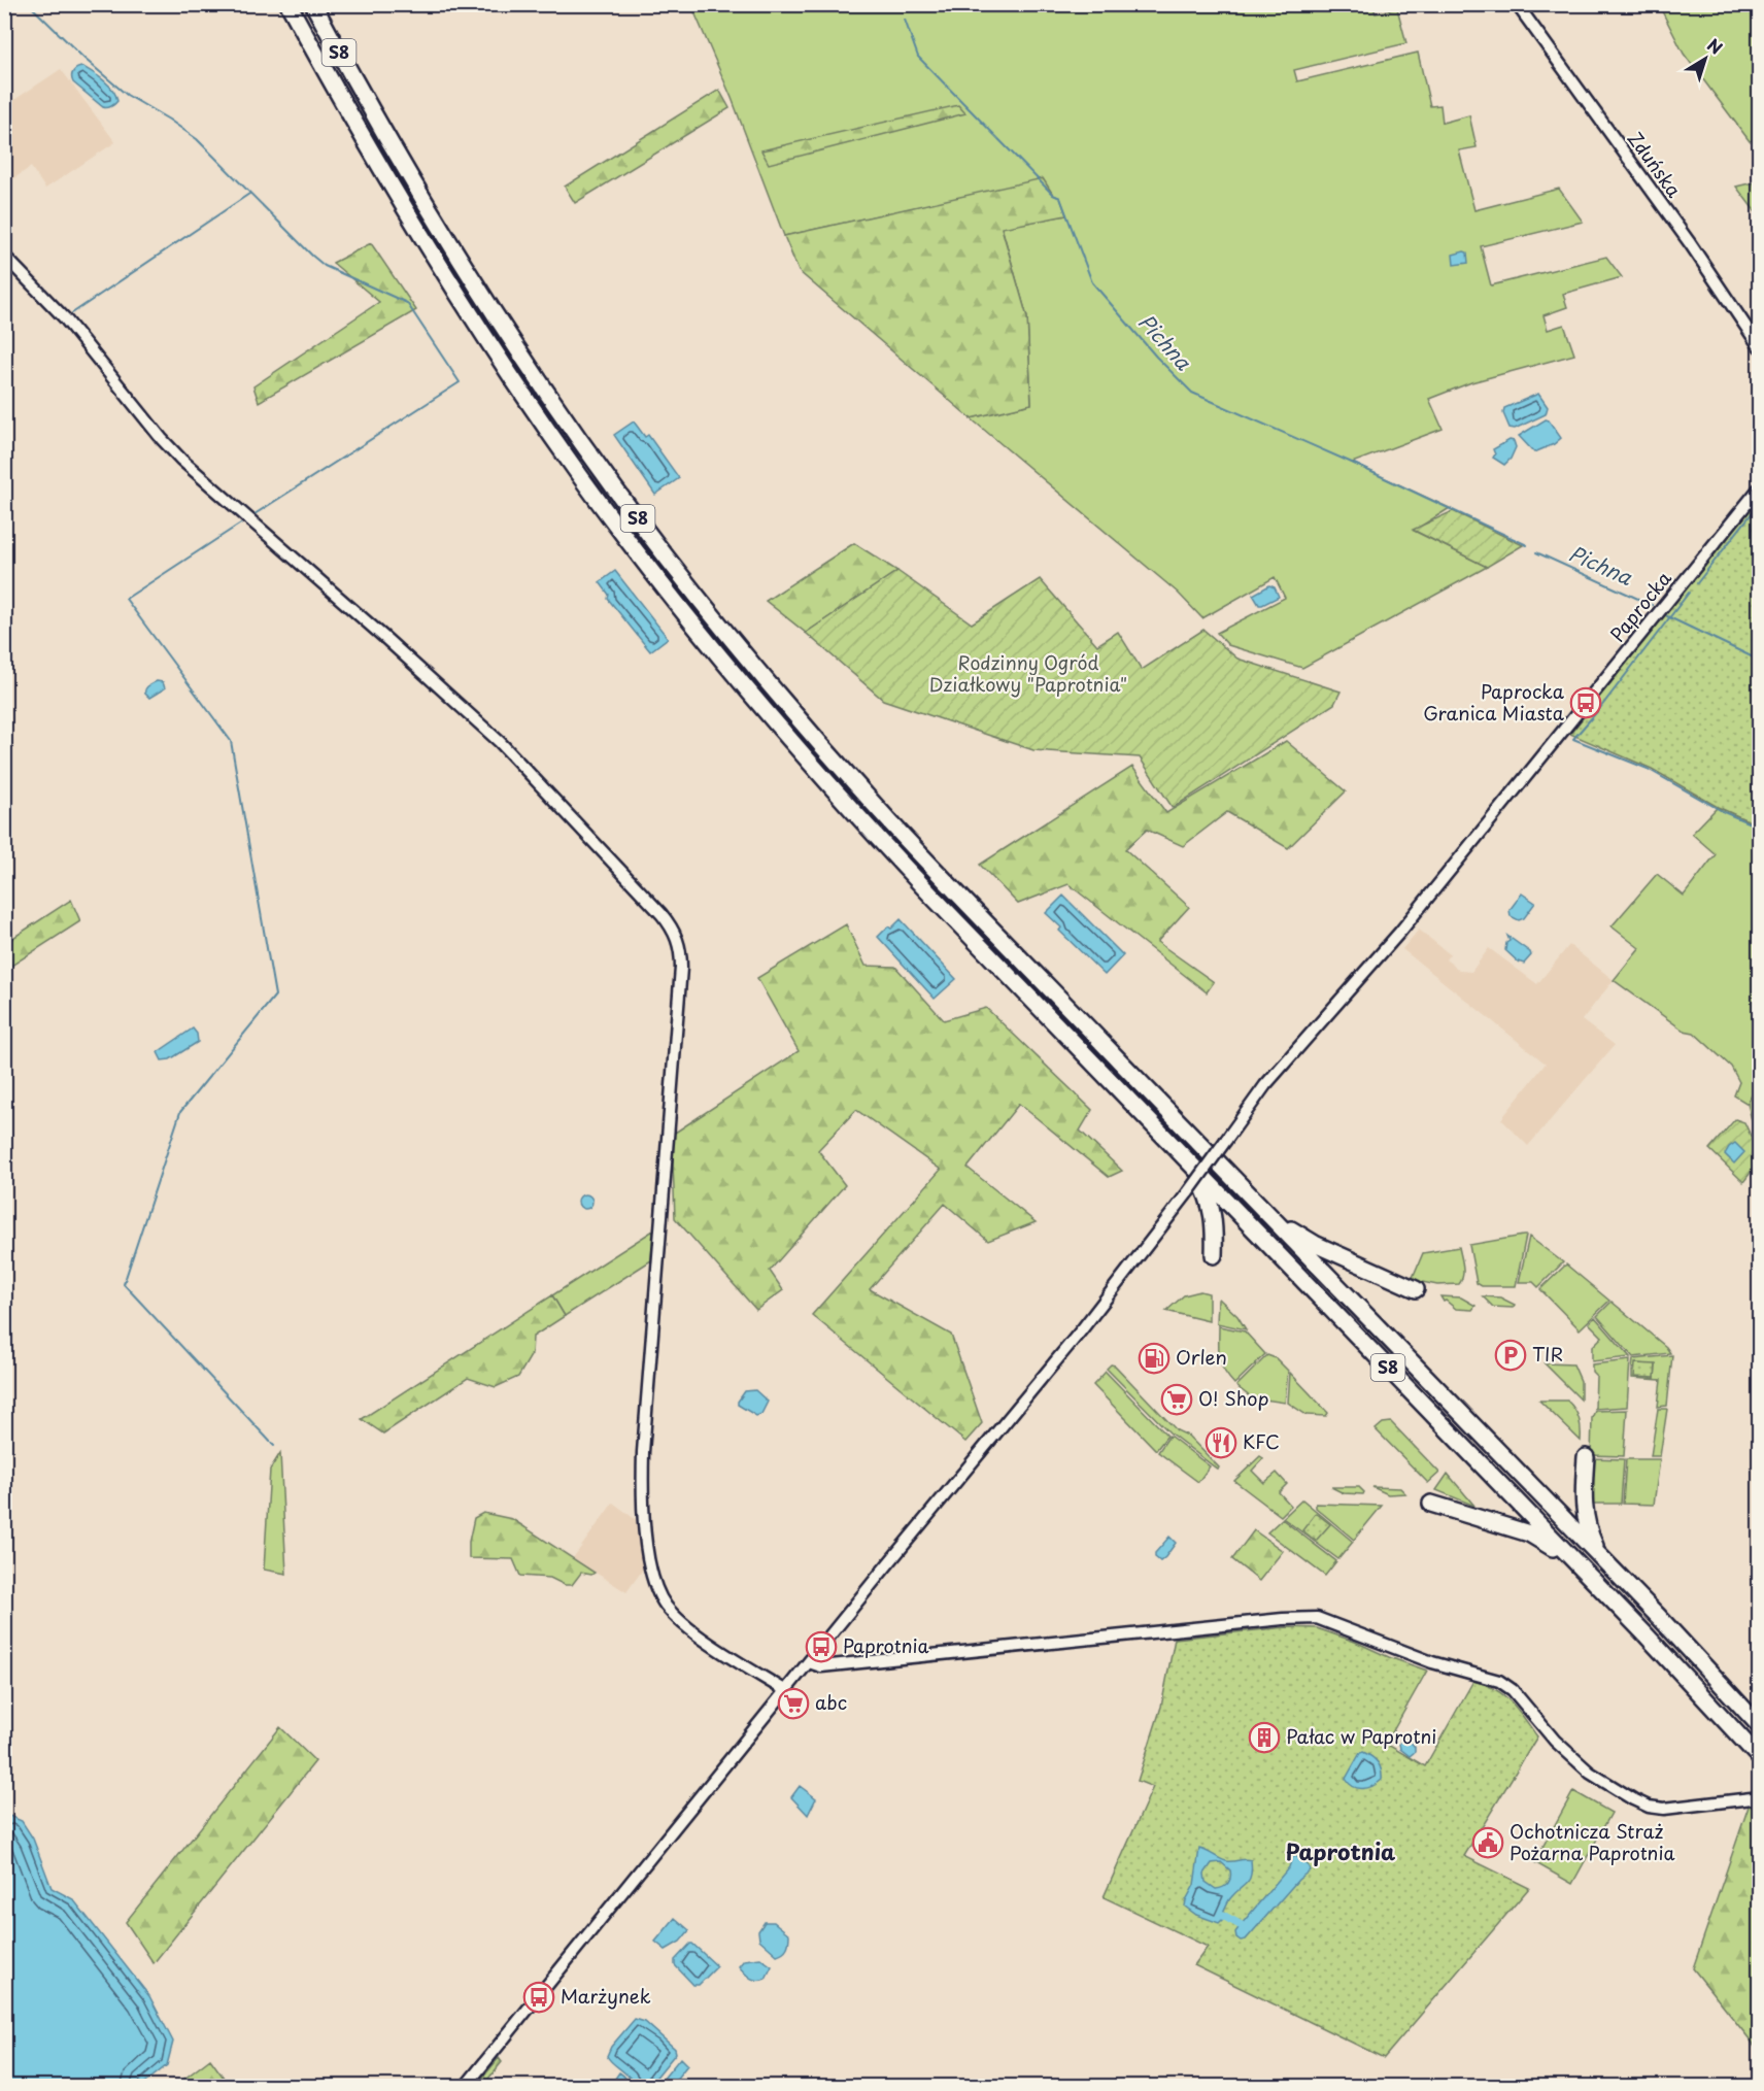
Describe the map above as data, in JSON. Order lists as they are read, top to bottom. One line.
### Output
{"streets":{"highway":["S8"],"street":["Zduńska","Paprocka"]},"districts":["Paprotnia"],"water":["Pichna"],"parks":["Rodzinny Ogród Działkowy \"Paprotnia\""],"places":{"bus stop":["Paprocka Granica Miasta","Paprotnia","Marżynek"],"parking":["TIR"],"fuel station":["Orlen"],"supermarket":["O! Shop","abc"],"restaurant":["KFC"],"building":["Pałac w Paprotni"],"public building":["Ochotnicza Straż Pożarna Paprotnia"]},"north":"top right"}
